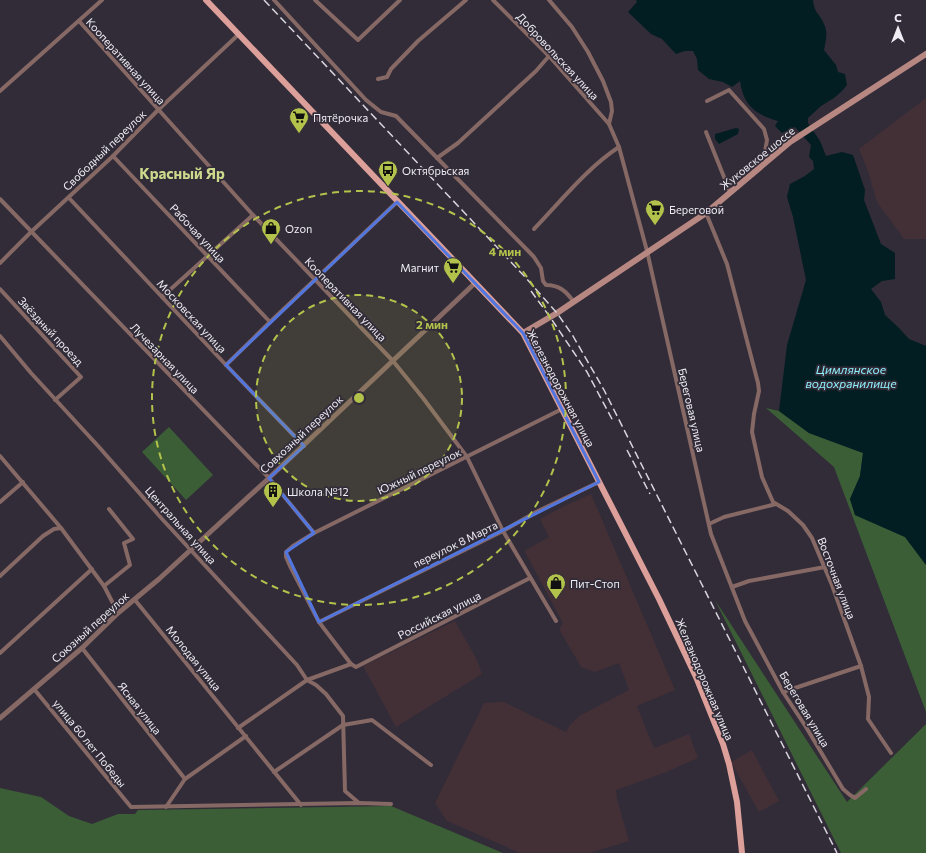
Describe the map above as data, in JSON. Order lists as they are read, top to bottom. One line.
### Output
{"streets":{"main road":["Жуковское шоссе","Железнодорожная улица"],"street":["Добровольская улица","Кооперативная улица","Свободный переулок","Рабочая улица","Московская улица","Звёздный проезд","Лучезарная улица","Береговая улица","Совхозный переулок","Южный переулок","Центральная улица","переулок 8 Марта","Восточная улица","Российская улица","Союзный переулок","Молодая улица","Ясная улица","улица 60 лет Победы"]},"crossings":[["Добровольская улица","Береговая улица"],["Кооперативная улица","Свободный переулок"],["Кооперативная улица","Совхозный переулок"],["Кооперативная улица","Южный переулок"],["Кооперативная улица","переулок 8 Марта"],["Кооперативная улица","Российская улица"],["Свободный переулок","Рабочая улица"],["Свободный переулок","Московская улица"],["Свободный переулок","Лучезарная улица"],["Свободный переулок","Железнодорожная улица"],["Жуковское шоссе","Железнодорожная улица"],["Жуковское шоссе","Береговая улица"],["Жуковское шоссе","Восточная улица"],["Московская улица","Совхозный переулок"],["Звёздный проезд","Центральная улица"],["Лучезарная улица","Совхозный переулок"],["Лучезарная улица","Южный переулок"],["Железнодорожная улица","Совхозный переулок"],["Железнодорожная улица","Южный переулок"],["Железнодорожная улица","переулок 8 Марта"],["Совхозный переулок","Центральная улица"],["Совхозный переулок","Союзный переулок"],["Южный переулок","переулок 8 Марта"],["Центральная улица","Союзный переулок"],["Союзный переулок","Молодая улица"],["Союзный переулок","Ясная улица"],["Союзный переулок","улица 60 лет Победы"]],"districts":["Красный Яр"],"water":["Цимлянское водохранилище"],"places":{"supermarket":["Пятёрочка","Береговой","Магнит"],"bus stop":["Октябрьская"],"shop":["Ozon","Пит-Стоп"],"building":["Школа №12"]},"north":"top","rings":["4 мин","2 мин"]}
